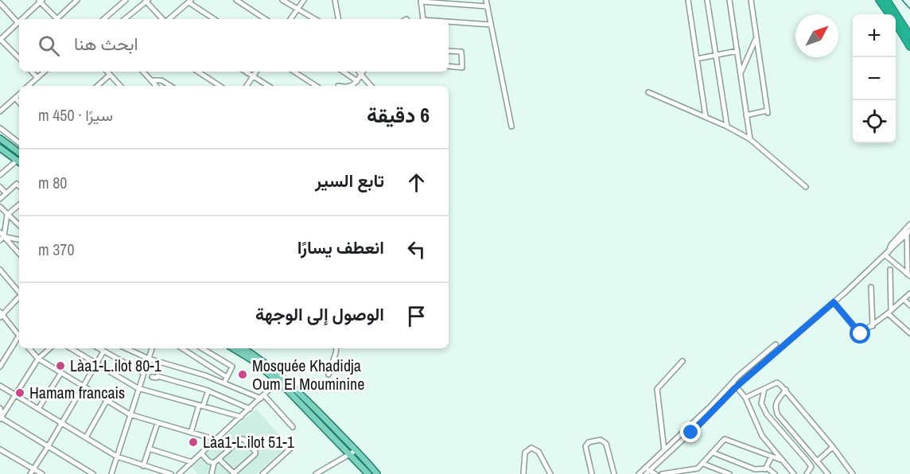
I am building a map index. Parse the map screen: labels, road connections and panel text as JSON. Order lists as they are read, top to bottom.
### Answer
{
  "places": [
    "Làa1-L.ilot 80-1",
    "Mosquée Khadidja Oum El Mouminine",
    "Hamam francais",
    "Làa1-L.ilot 51-1"
  ],
  "north": "top right",
  "page": {
    "map_buttons": ["+", "−"],
    "search": "ابحث هنا",
    "heading": ["6 دقيقة", "سيرًا · 450 m"],
    "list": [
      ["تابع السير", "80 m"],
      ["انعطف يسارًا", "370 m"],
      "الوصول إلى الوجهة"
    ]
  }
}
